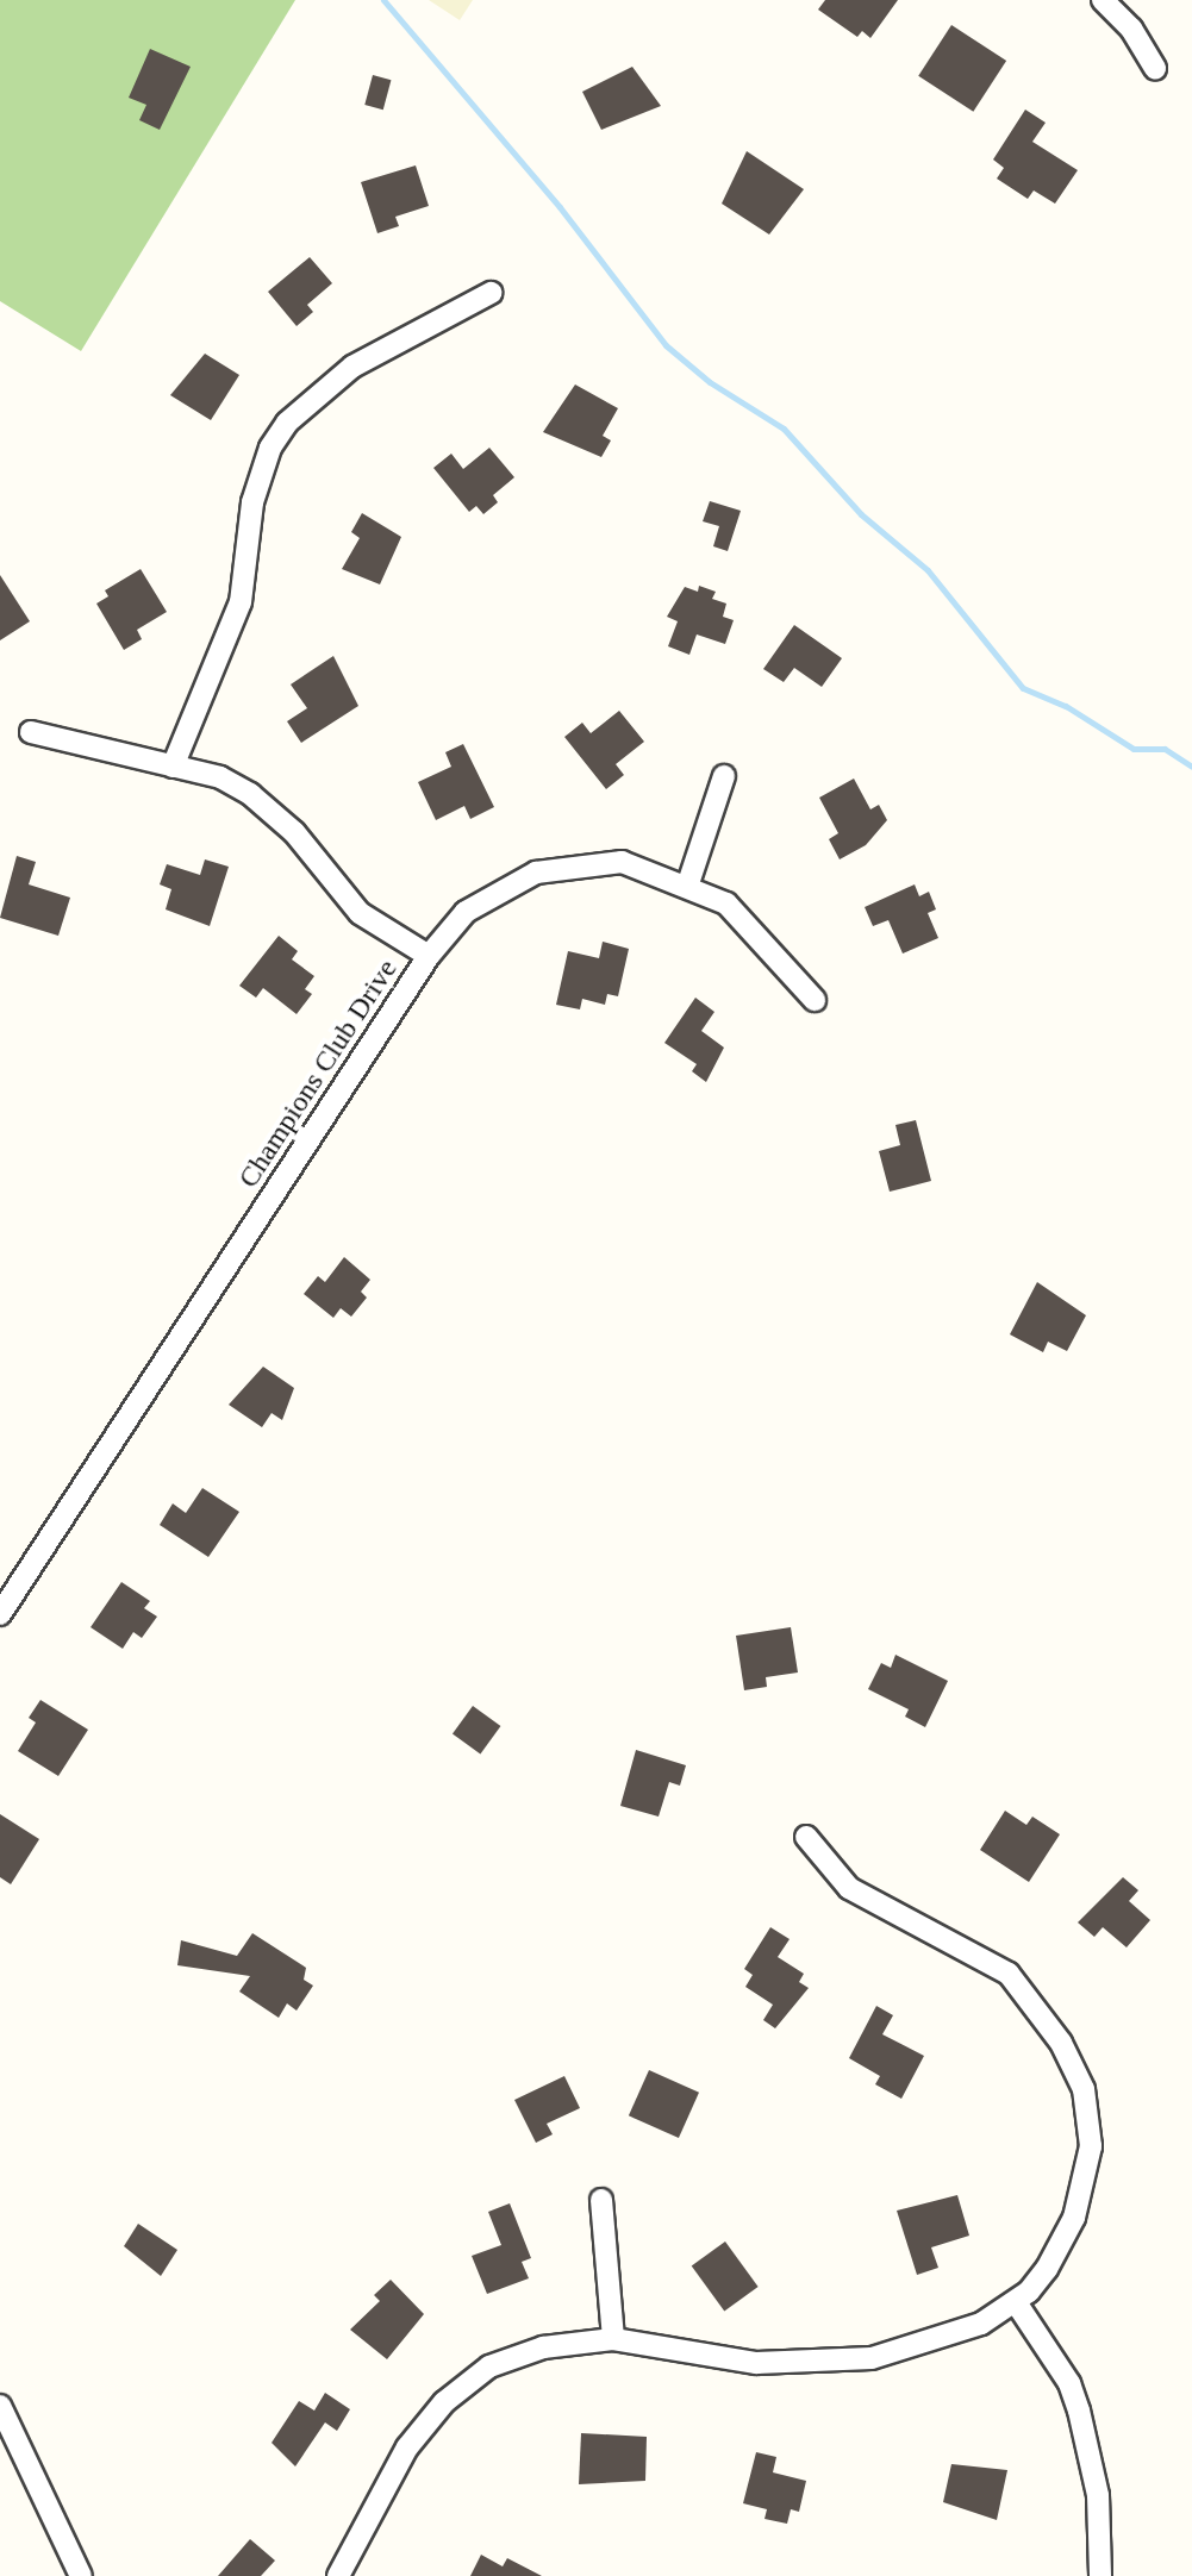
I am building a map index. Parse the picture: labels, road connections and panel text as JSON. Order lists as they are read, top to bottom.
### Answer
{
  "streets": {
    "street": ["Champions Club Drive"]
  }
}
